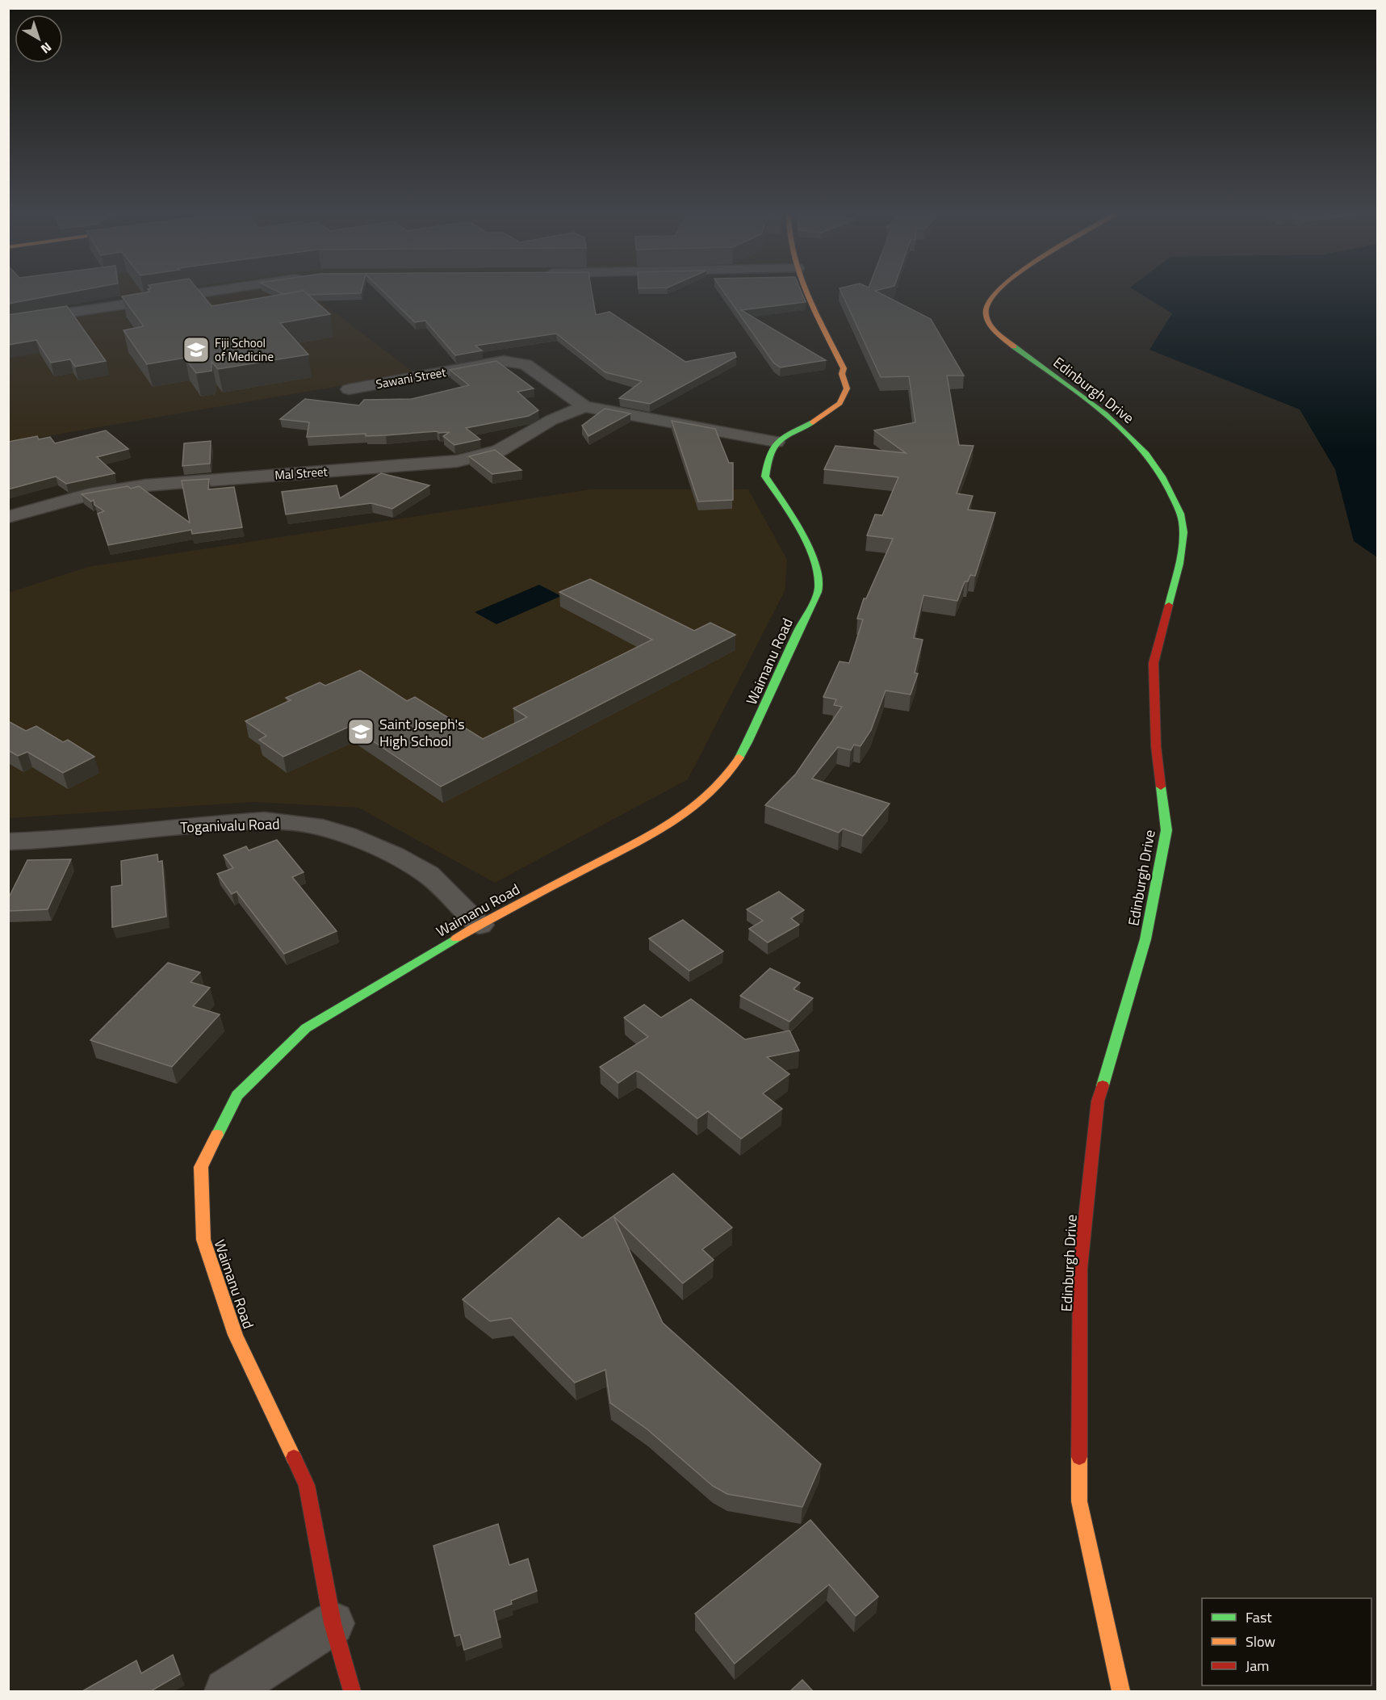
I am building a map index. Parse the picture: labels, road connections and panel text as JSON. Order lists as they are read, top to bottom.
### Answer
{
  "streets": {
    "main road": ["Edinburgh Drive", "Waimanu Road"],
    "street": ["Sawani Street", "Mal Street", "Toganivalu Road"]
  },
  "crossings": [
    ["Sawani Street", "Mal Street"],
    ["Sawani Street", "Waimanu Road"],
    ["Waimanu Road", "Toganivalu Road"]
  ],
  "places": {
    "school or university": ["Fiji School of Medicine", "Saint Joseph's High School"]
  },
  "legend": ["Fast", "Slow", "Jam"],
  "north": "bottom right"
}
